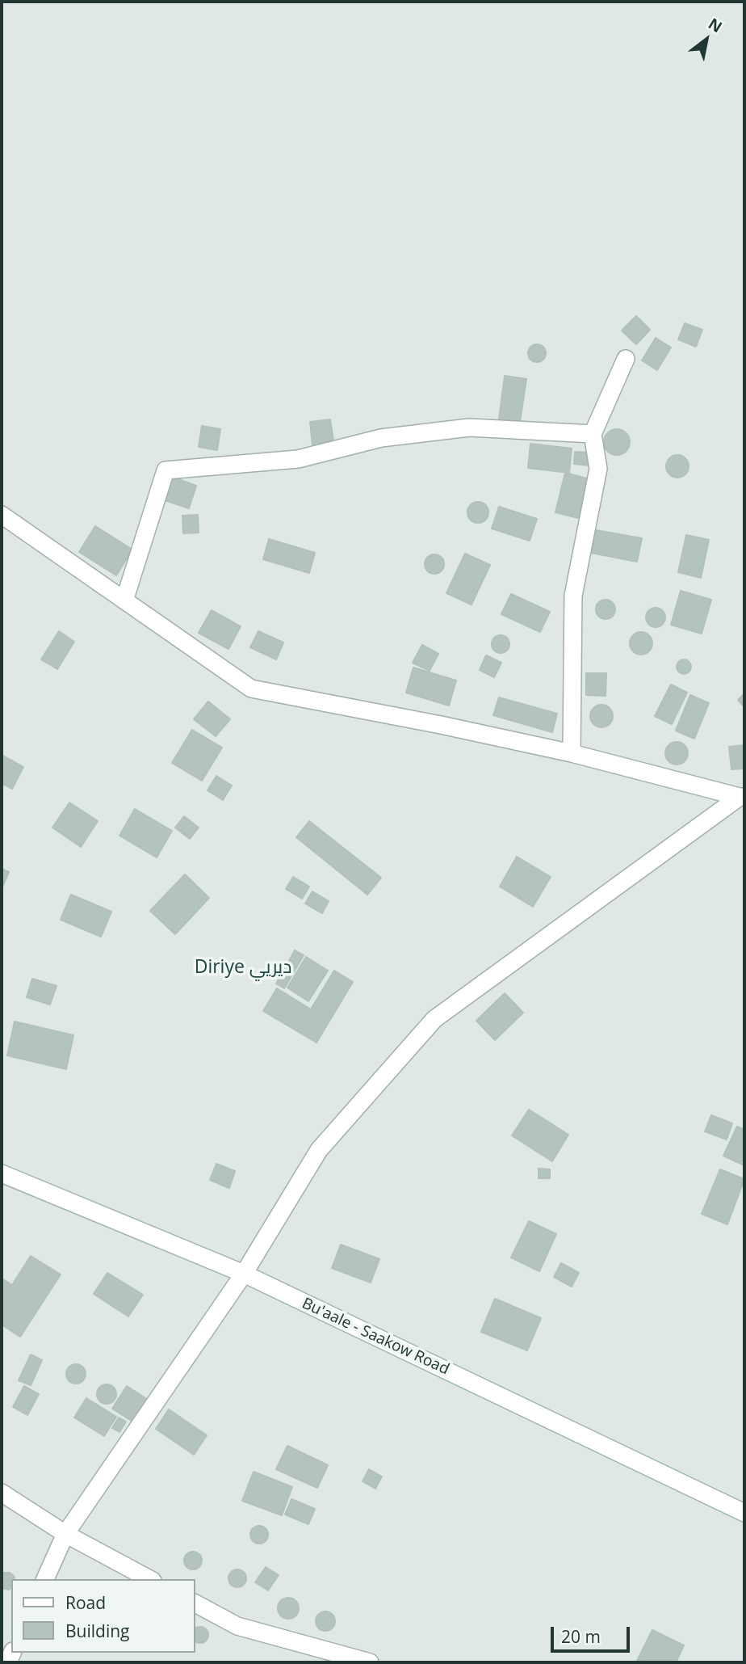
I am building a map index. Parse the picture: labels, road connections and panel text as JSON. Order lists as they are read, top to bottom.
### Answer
{
  "streets": {
    "street": ["Bu'aale - Saakow Road"]
  },
  "districts": ["Diriye ديريي"],
  "legend": ["Road", "Building"],
  "scale_bar": "20 m",
  "north": "top right"
}
